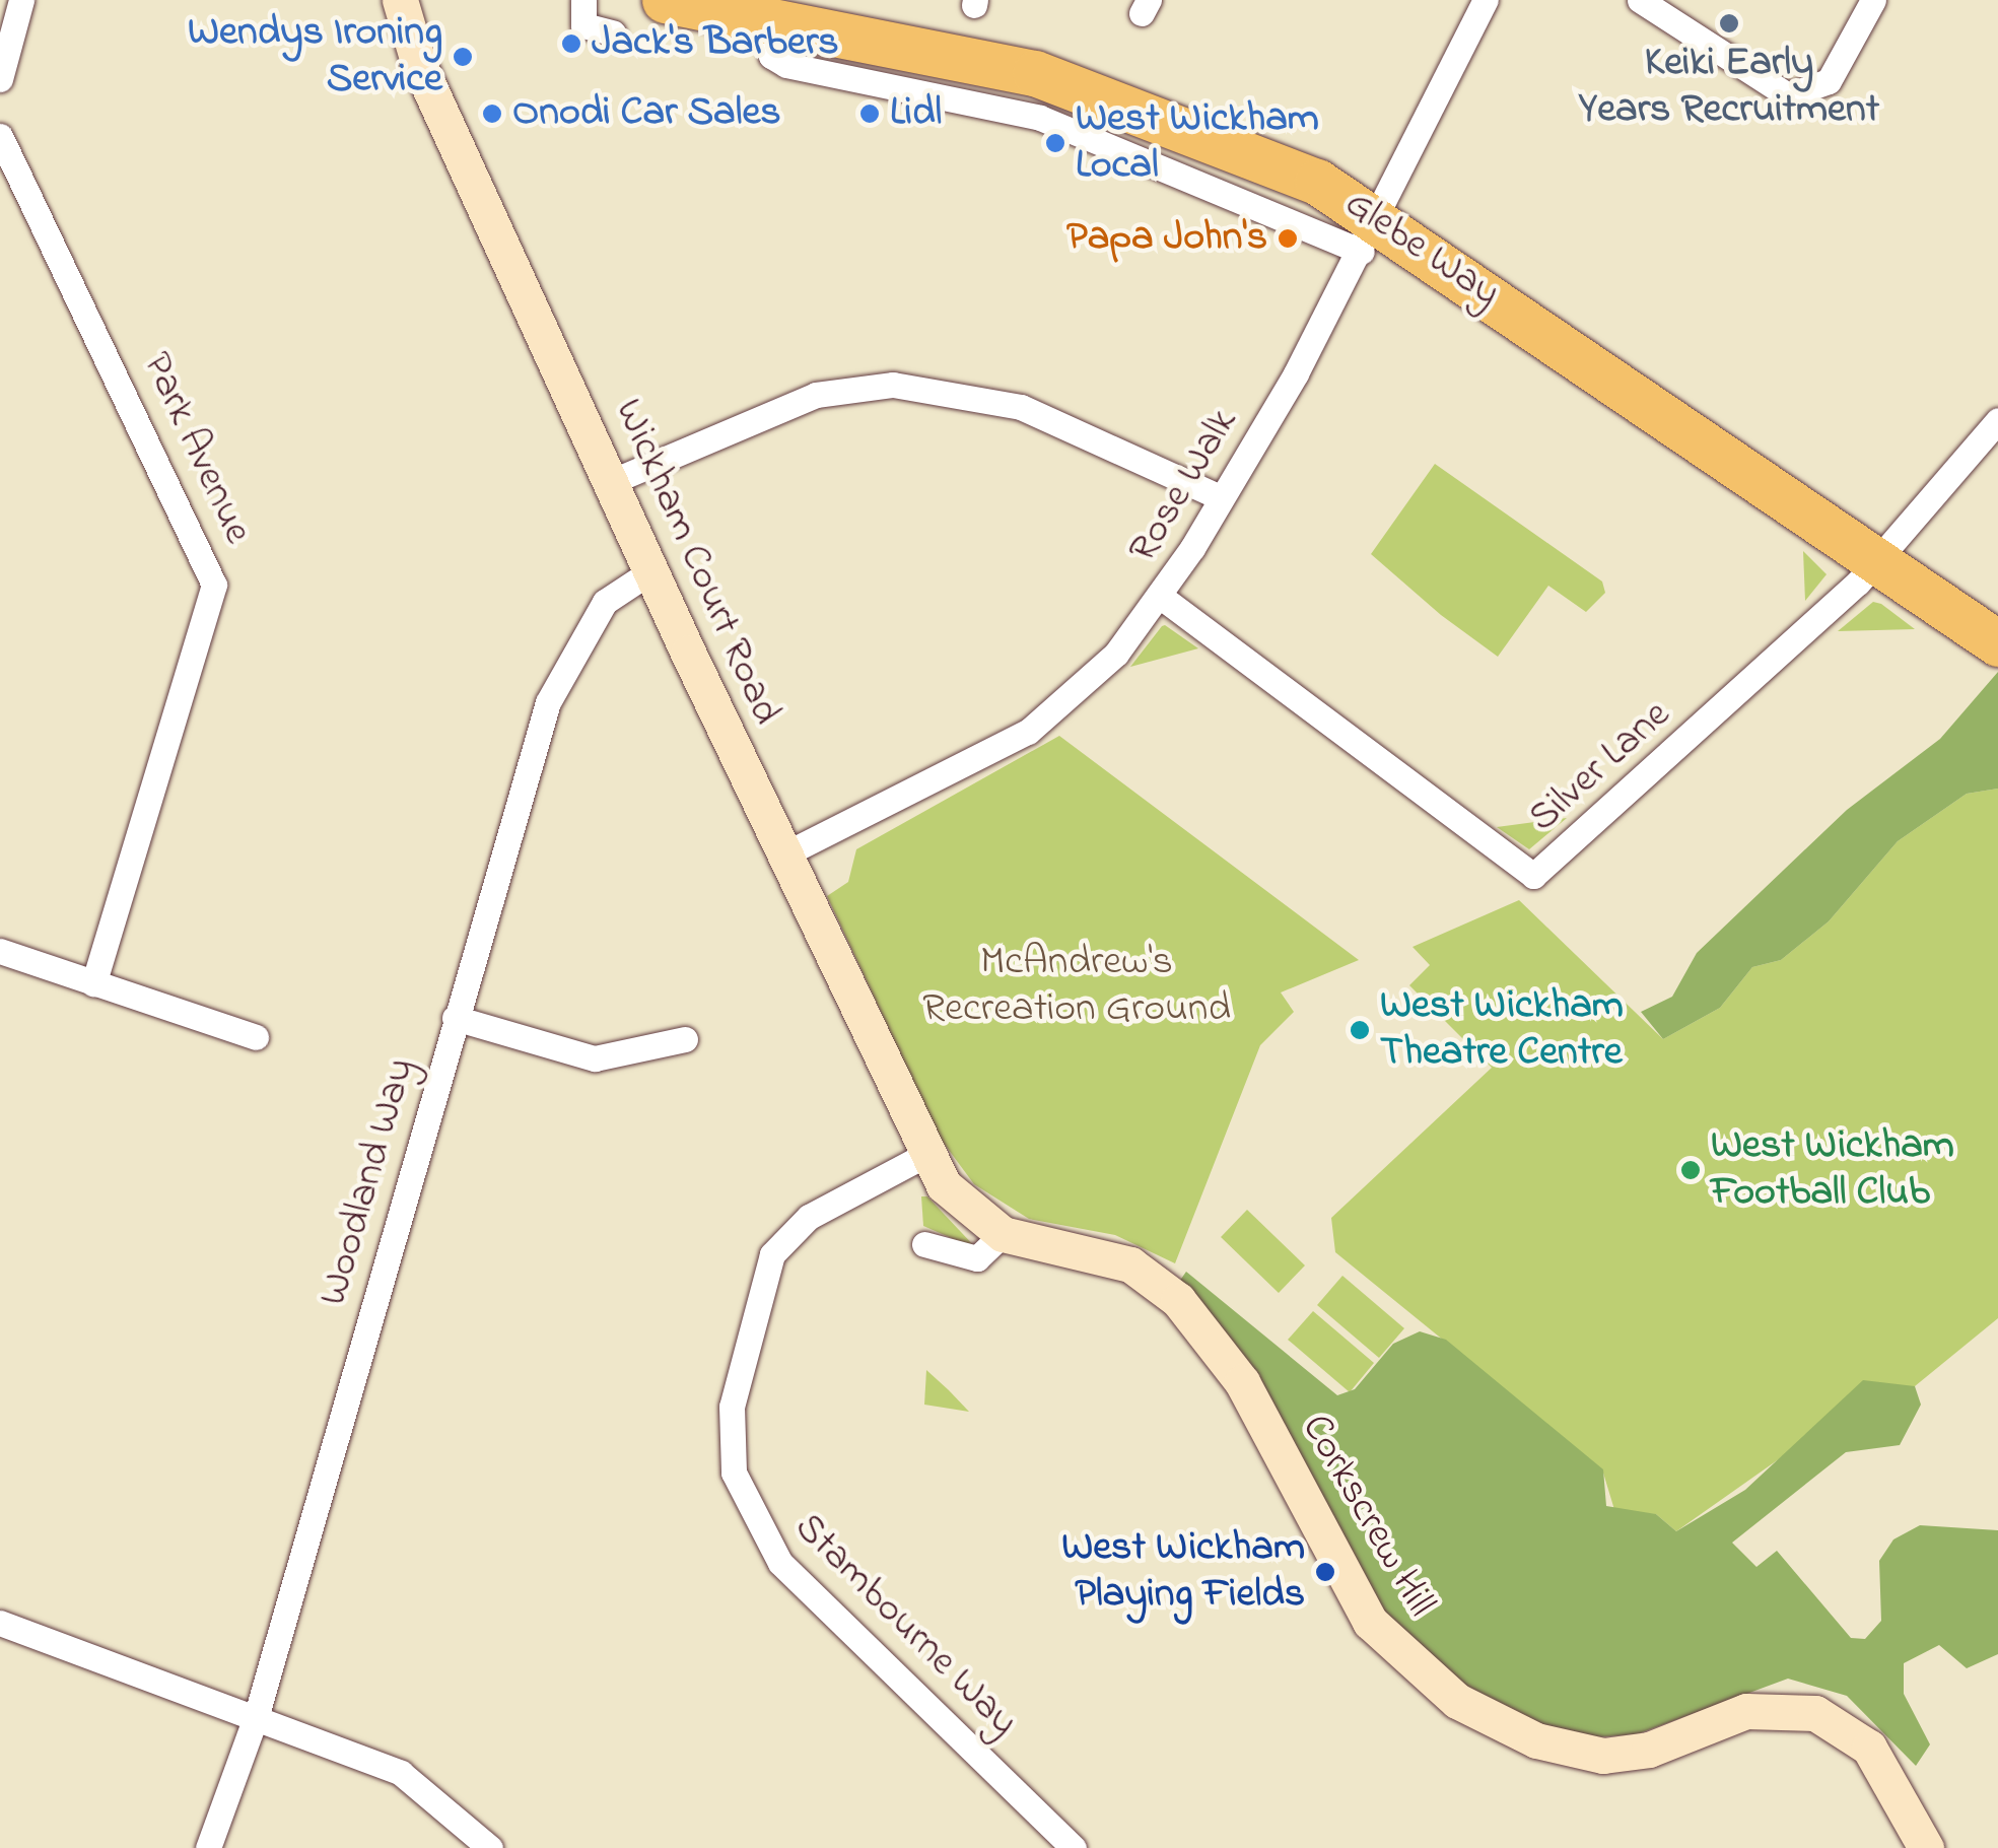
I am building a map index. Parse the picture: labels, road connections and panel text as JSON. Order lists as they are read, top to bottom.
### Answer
{
  "streets": {
    "highway": ["Glebe Way"],
    "street": [
      "Park Avenue",
      "Rose Walk",
      "Wickham Court Road",
      "Silver Lane",
      "Woodland Way",
      "Corkscrew Hill",
      "Stambourne Way"
    ]
  },
  "crossings": [
    ["Glebe Way", "Rose Walk"],
    ["Glebe Way", "Silver Lane"],
    ["Rose Walk", "Wickham Court Road"],
    ["Rose Walk", "Silver Lane"],
    ["Wickham Court Road", "Woodland Way"],
    ["Wickham Court Road", "Corkscrew Hill"],
    ["Wickham Court Road", "Stambourne Way"],
    ["Corkscrew Hill", "Stambourne Way"]
  ],
  "parks": ["McAndrew's Recreation Ground"],
  "places": [
    "Keiki Early Years Recruitment",
    "Jack's Barbers",
    "Wendys Ironing Service",
    "Onodi Car Sales",
    "Lidl",
    "West Wickham Local",
    "Papa John's",
    "West Wickham Theatre Centre",
    "West Wickham Football Club",
    "West Wickham Playing Fields"
  ]
}
